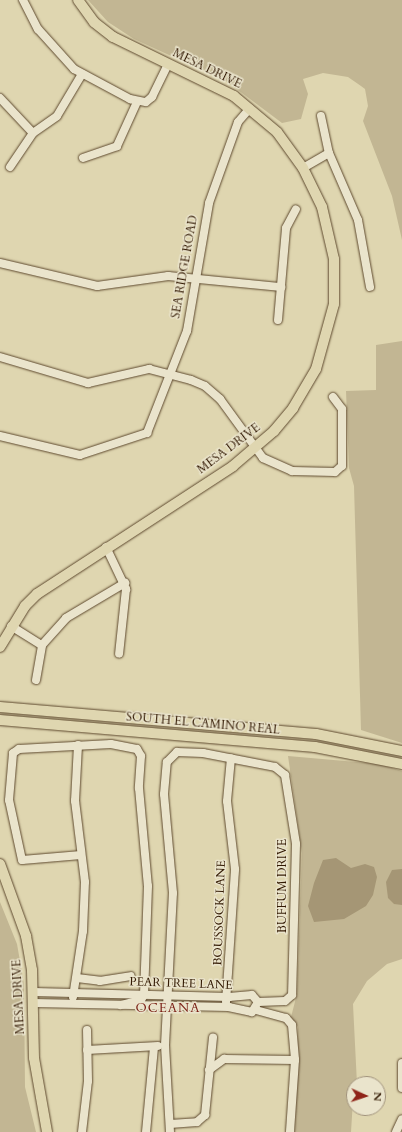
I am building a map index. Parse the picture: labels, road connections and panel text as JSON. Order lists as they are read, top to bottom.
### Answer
{
  "streets": {
    "main road": ["MESA DRIVE", "SOUTH EL CAMINO REAL"],
    "street": [
      "SEA RIDGE ROAD",
      "BUFFUM DRIVE",
      "BOUSSOCK LANE",
      "PEAR TREE LANE"
    ]
  },
  "crossings": [
    ["MESA DRIVE", "SEA RIDGE ROAD"],
    ["MESA DRIVE", "PEAR TREE LANE"],
    ["BUFFUM DRIVE", "BOUSSOCK LANE"],
    ["BUFFUM DRIVE", "PEAR TREE LANE"],
    ["BOUSSOCK LANE", "PEAR TREE LANE"]
  ],
  "districts": ["OCEANA"],
  "north": "right"
}
